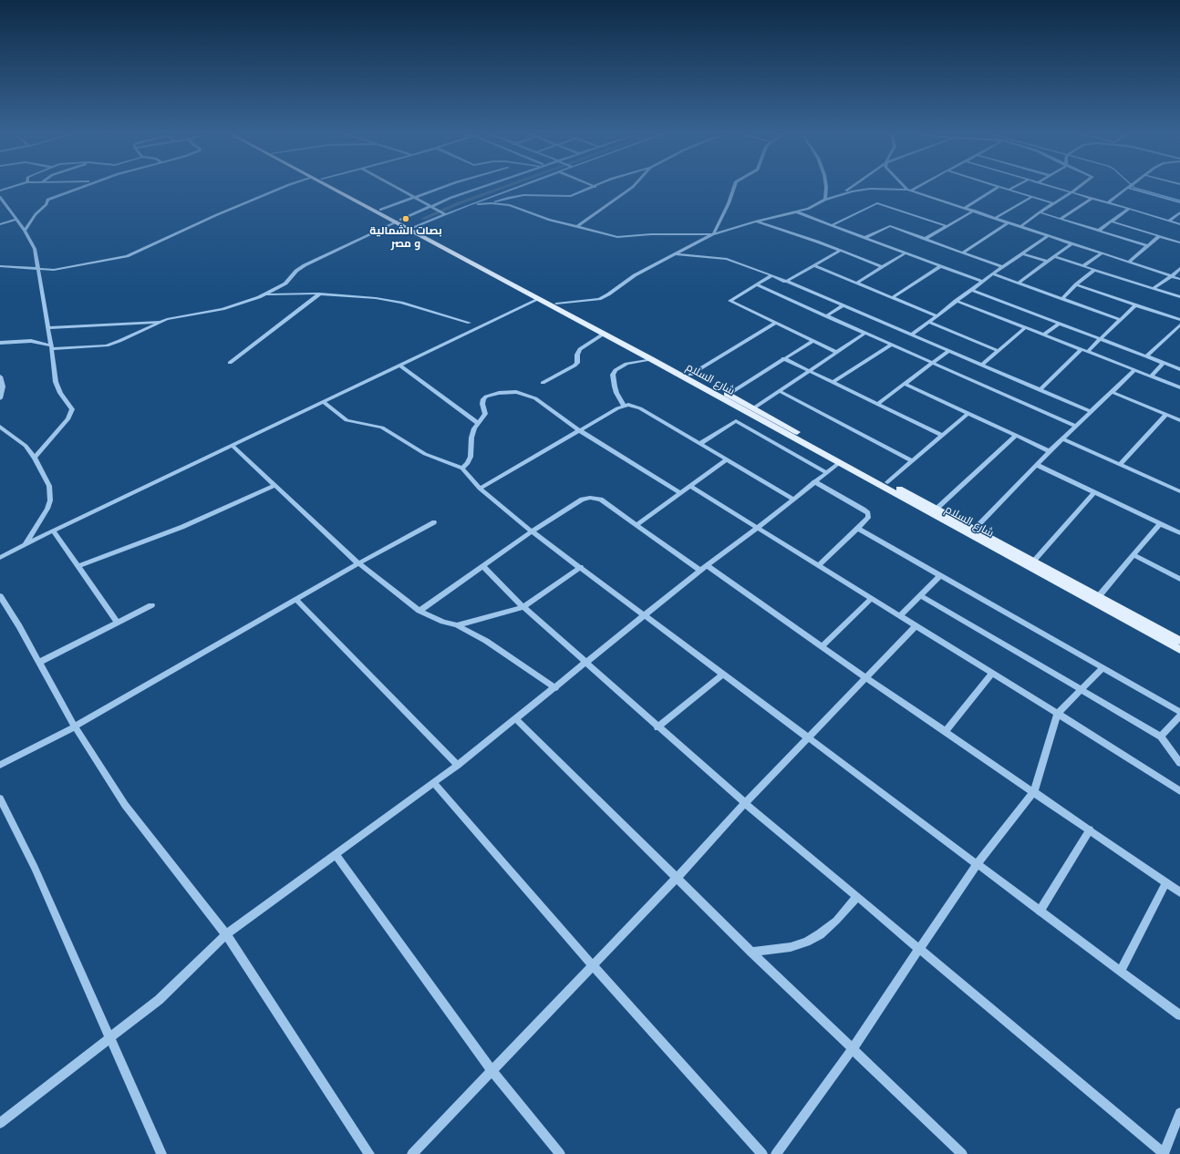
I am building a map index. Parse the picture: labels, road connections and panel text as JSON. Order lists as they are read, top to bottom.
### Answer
{
  "streets": {
    "main road": ["شارع السلام"]
  },
  "places": ["بصات الشمالية و مصر"]
}
